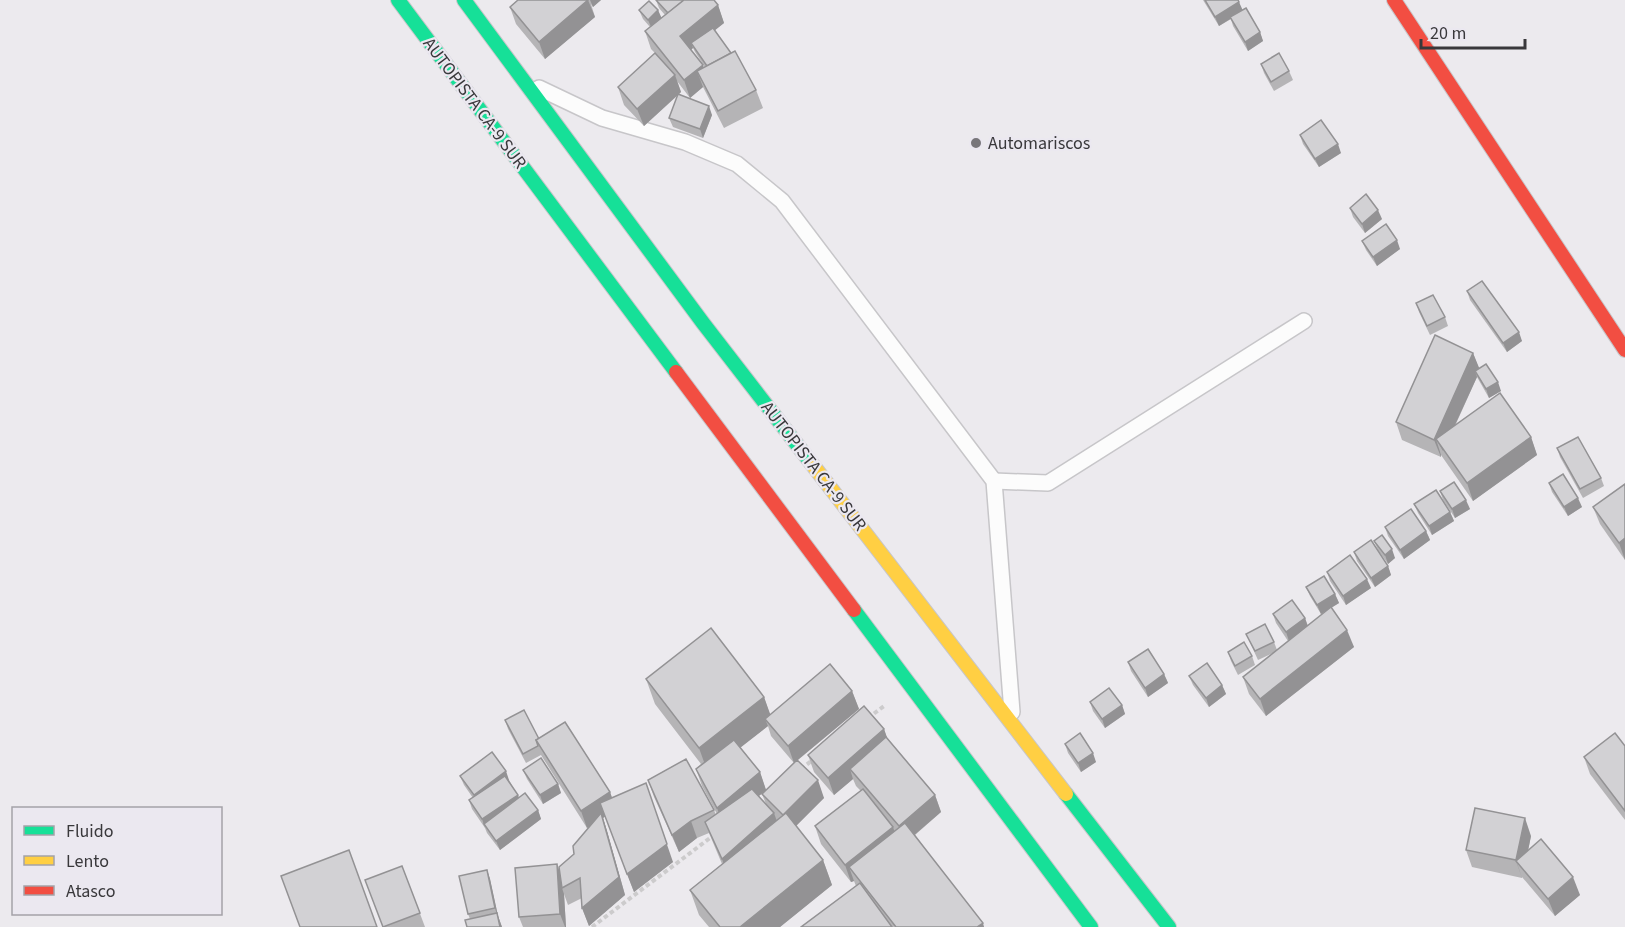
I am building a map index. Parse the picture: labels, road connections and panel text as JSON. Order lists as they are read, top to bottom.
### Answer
{
  "streets": {
    "main road": ["AUTOPISTA CA-9 SUR"]
  },
  "places": ["Automariscos"],
  "legend": ["Fluido", "Lento", "Atasco"],
  "scale_bar": "20 m"
}
